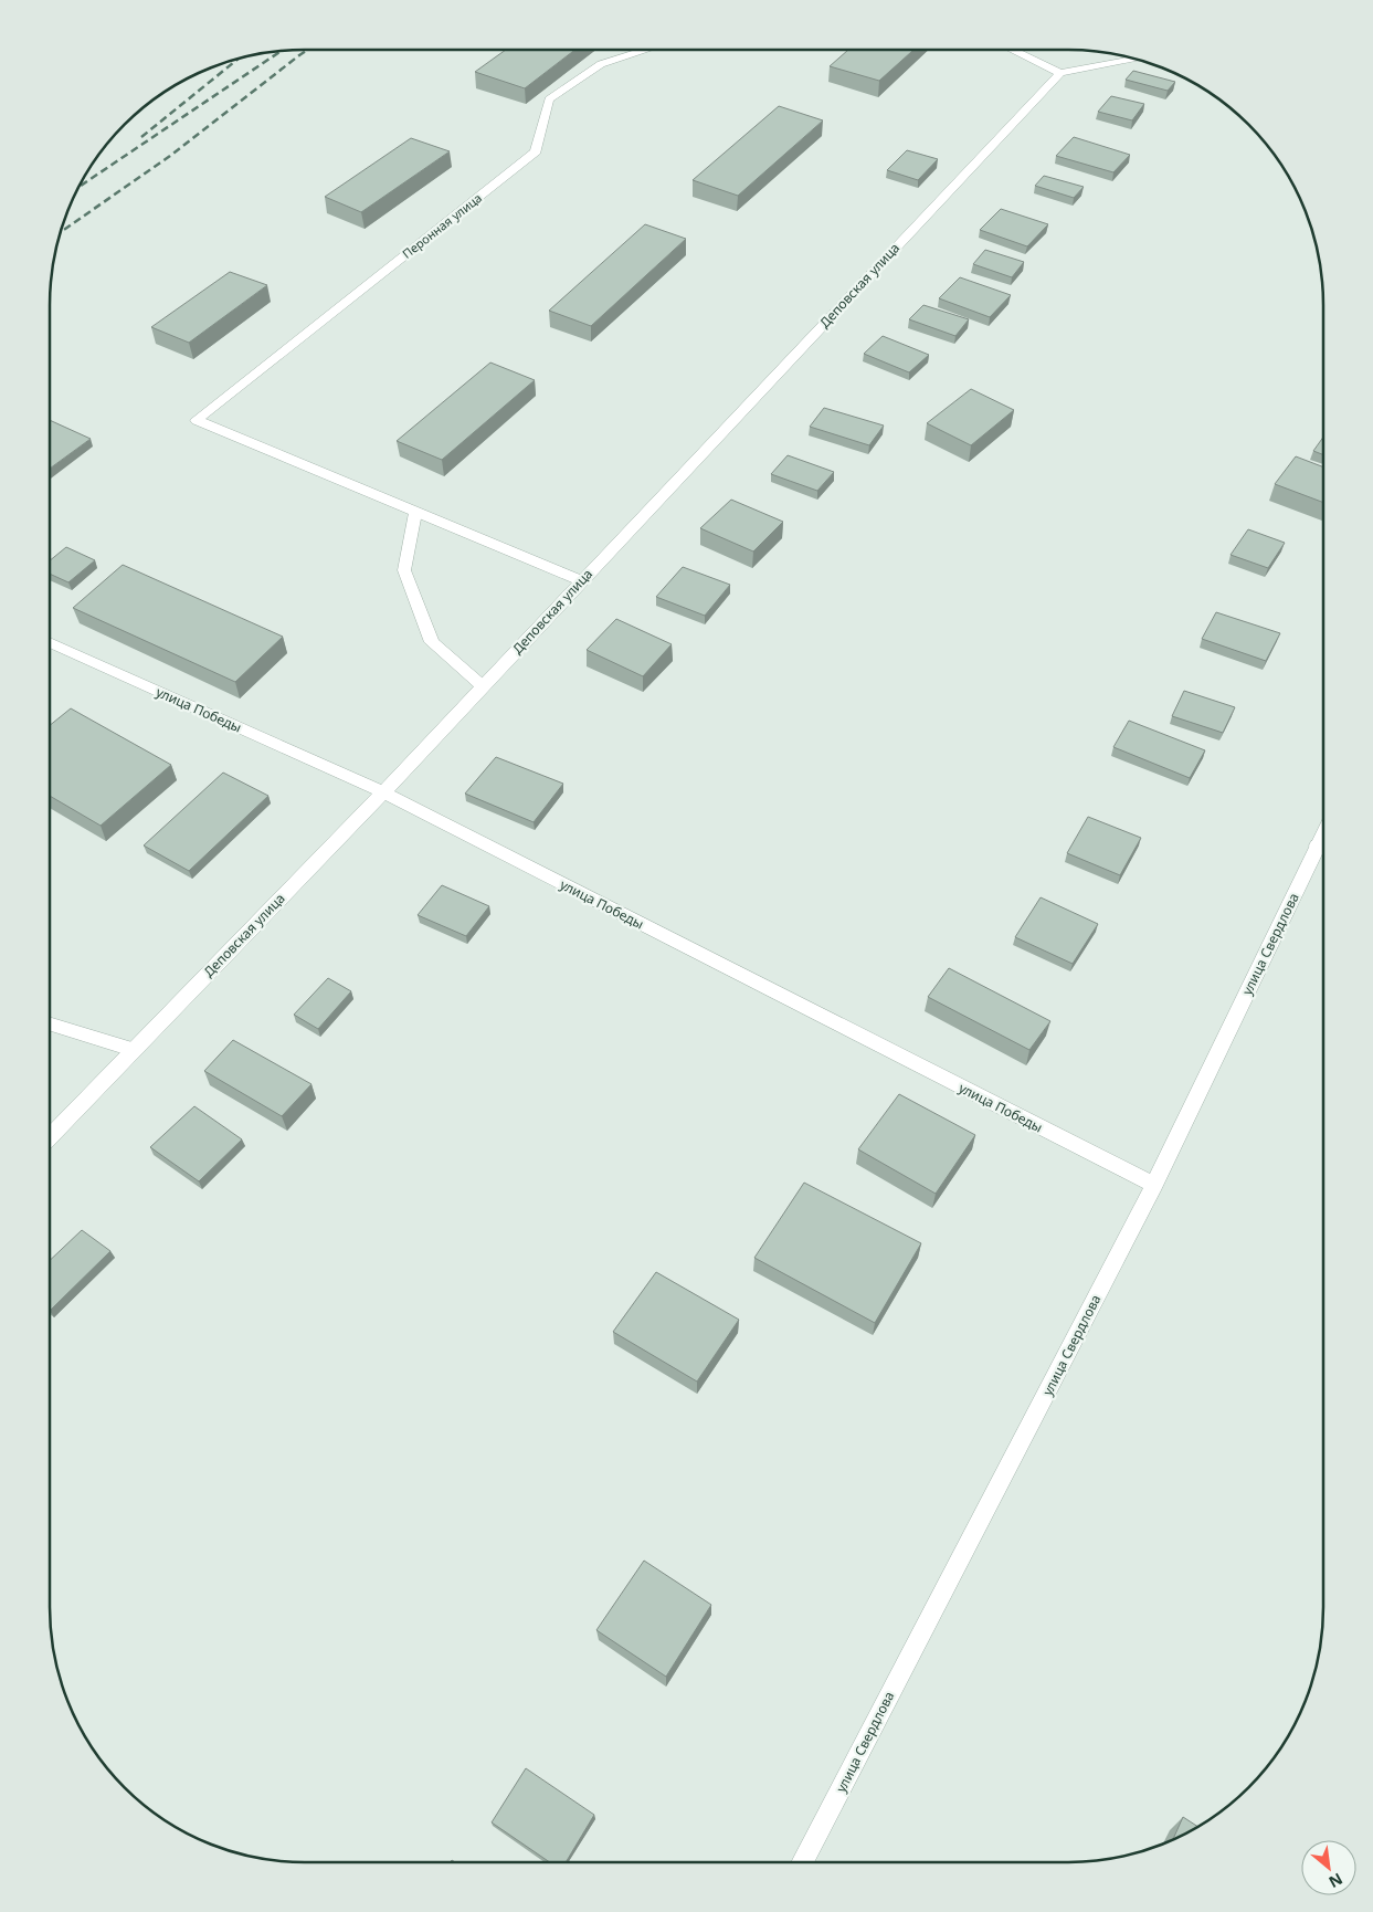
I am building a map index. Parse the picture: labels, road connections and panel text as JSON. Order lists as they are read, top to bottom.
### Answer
{
  "streets": {
    "street": [
      "Перонная улица",
      "Деповская улица",
      "улица Победы",
      "улица Свердлова"
    ]
  },
  "crossings": [
    ["Деповская улица", "улица Победы"],
    ["улица Победы", "улица Свердлова"]
  ],
  "north": "bottom right"
}
